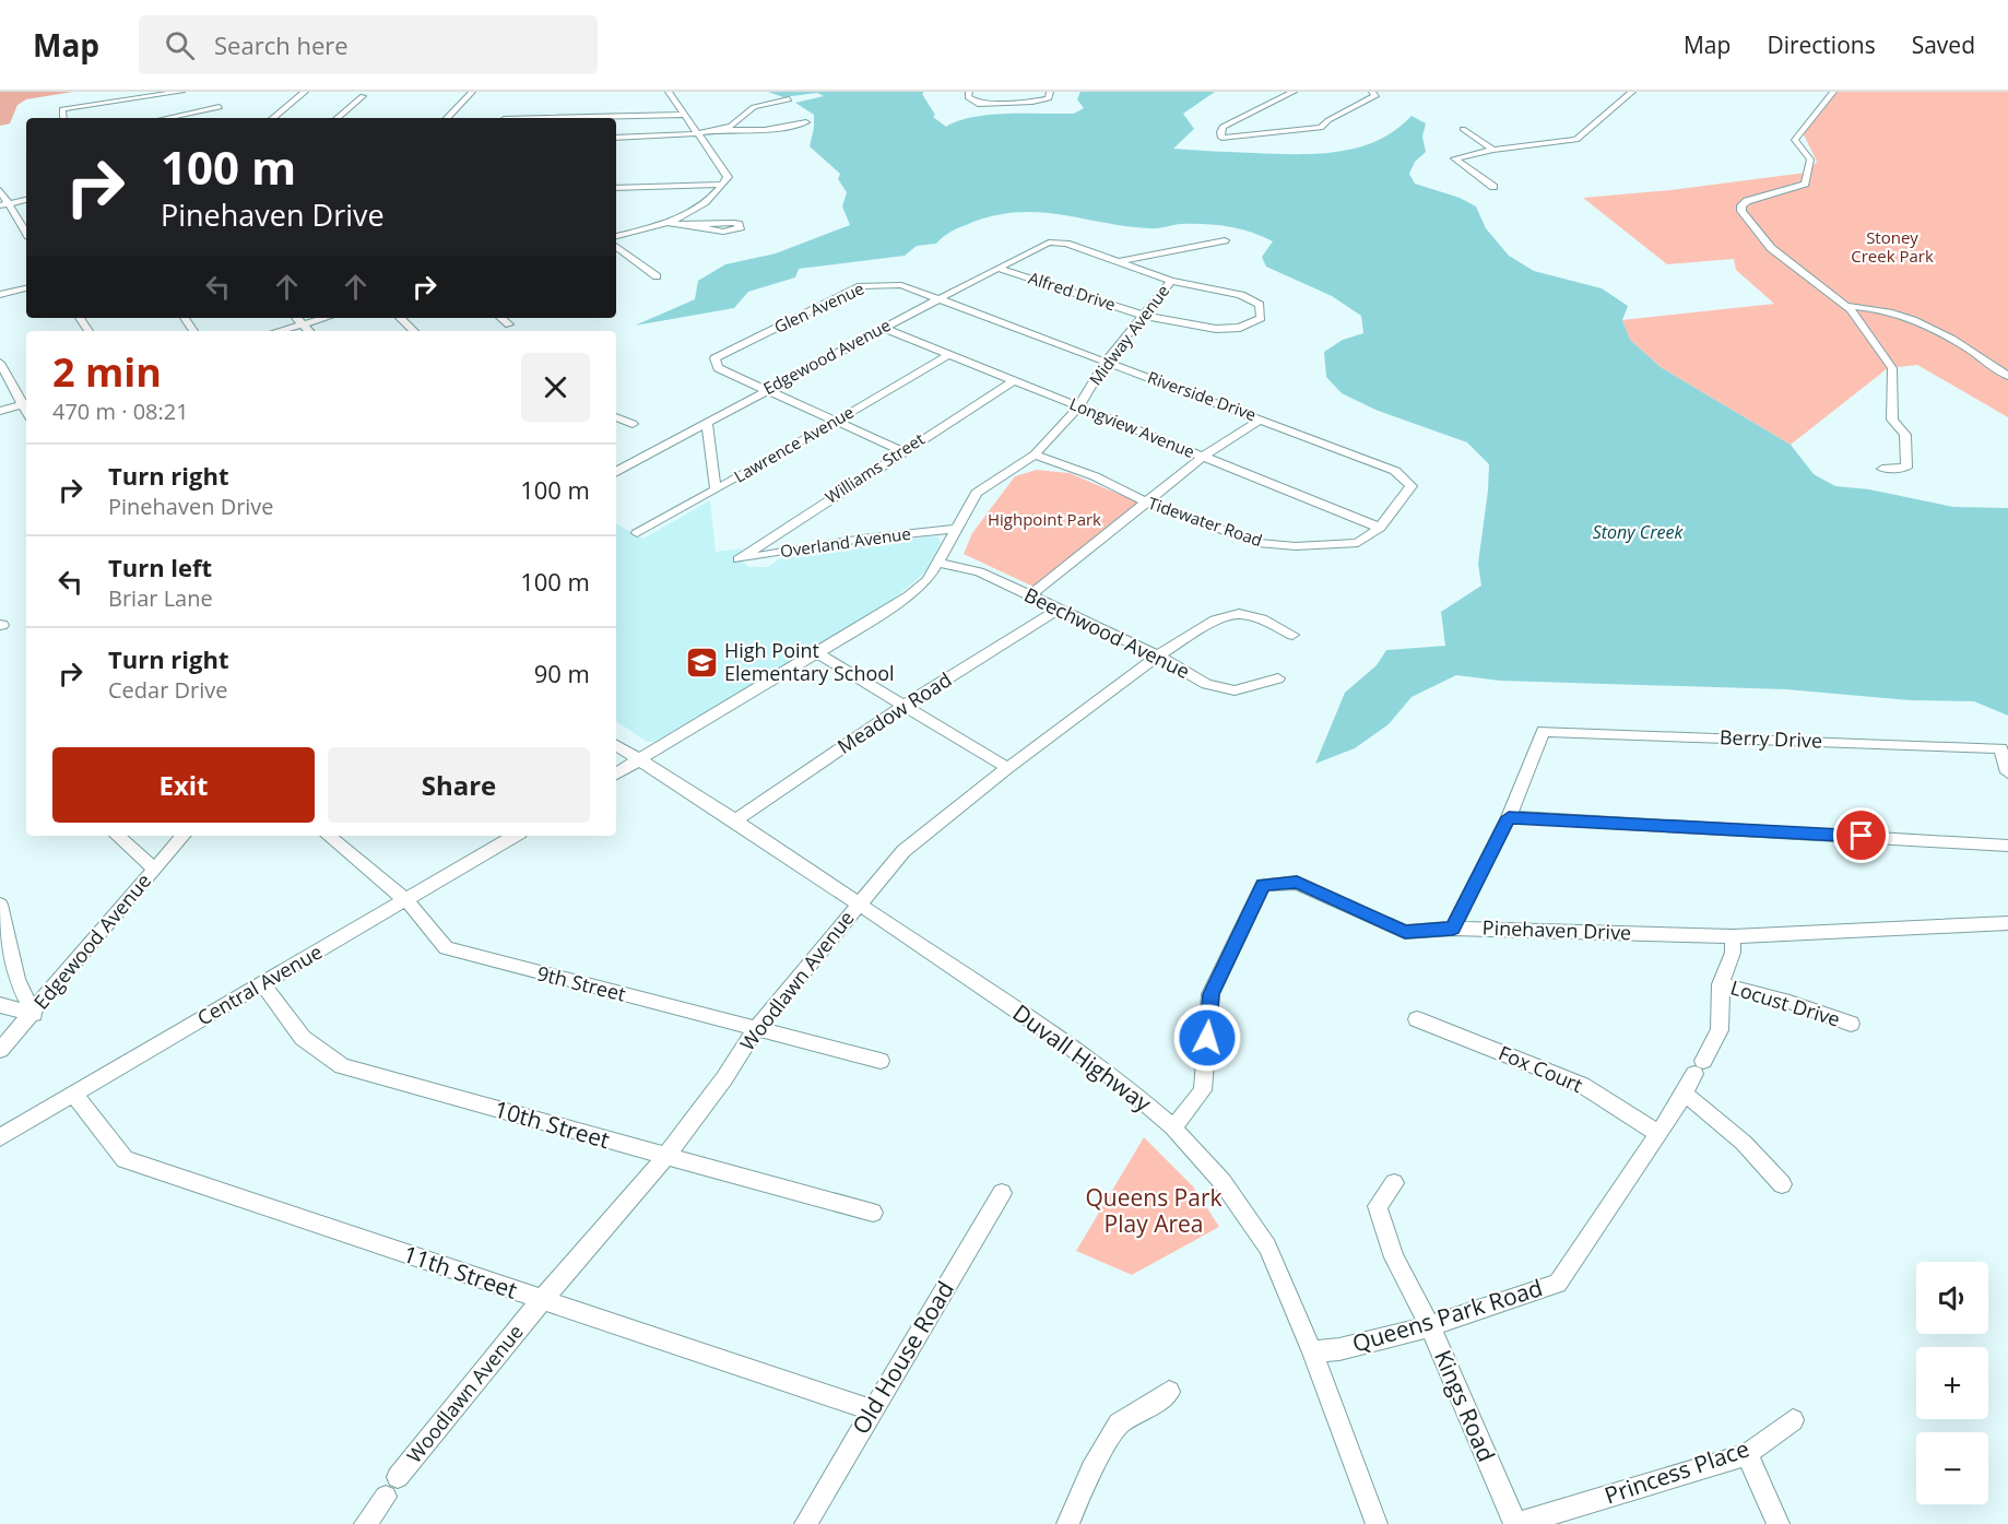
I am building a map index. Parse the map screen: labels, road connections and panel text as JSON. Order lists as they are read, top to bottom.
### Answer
{
  "streets": {
    "street": [
      "Alfred Drive",
      "Glen Avenue",
      "Midway Avenue",
      "Edgewood Avenue",
      "Riverside Drive",
      "Longview Avenue",
      "Lawrence Avenue",
      "Williams Street",
      "Tidewater Road",
      "Overland Avenue",
      "Beechwood Avenue",
      "Meadow Road",
      "Berry Drive",
      "Pinehaven Drive",
      "Woodlawn Avenue",
      "9th Street",
      "Central Avenue",
      "Locust Drive",
      "Duvall Highway",
      "Fox Court",
      "10th Street",
      "11th Street",
      "Queens Park Road",
      "Old House Road",
      "Kings Road",
      "Princess Place"
    ]
  },
  "crossings": [
    ["Alfred Drive", "Midway Avenue"],
    ["Alfred Drive", "Edgewood Avenue"],
    ["Glen Avenue", "Edgewood Avenue"],
    ["Glen Avenue", "Riverside Drive"],
    ["Midway Avenue", "Riverside Drive"],
    ["Midway Avenue", "Longview Avenue"],
    ["Midway Avenue", "Tidewater Road"],
    ["Midway Avenue", "Overland Avenue"],
    ["Midway Avenue", "Beechwood Avenue"],
    ["Edgewood Avenue", "Riverside Drive"],
    ["Edgewood Avenue", "Longview Avenue"],
    ["Riverside Drive", "Longview Avenue"],
    ["Riverside Drive", "Tidewater Road"],
    ["Longview Avenue", "Lawrence Avenue"],
    ["Longview Avenue", "Williams Street"],
    ["Longview Avenue", "Tidewater Road"],
    ["Williams Street", "Overland Avenue"],
    ["Beechwood Avenue", "Meadow Road"],
    ["Beechwood Avenue", "Woodlawn Avenue"],
    ["Meadow Road", "Duvall Highway"],
    ["Pinehaven Drive", "Duvall Highway"],
    ["Pinehaven Drive", "Queens Park Road"],
    ["Woodlawn Avenue", "9th Street"],
    ["Woodlawn Avenue", "Duvall Highway"],
    ["Woodlawn Avenue", "10th Street"],
    ["Woodlawn Avenue", "11th Street"],
    ["9th Street", "Central Avenue"],
    ["Central Avenue", "10th Street"],
    ["Central Avenue", "11th Street"],
    ["Locust Drive", "Queens Park Road"],
    ["Duvall Highway", "Queens Park Road"],
    ["Fox Court", "Queens Park Road"],
    ["11th Street", "Old House Road"],
    ["Queens Park Road", "Kings Road"],
    ["Kings Road", "Princess Place"]
  ],
  "water": ["Stony Creek"],
  "parks": ["Stoney Creek Park", "Highpoint Park", "Queens Park Play Area"],
  "places": {
    "school or university": ["High Point Elementary School"]
  },
  "page": {
    "header": "Map",
    "search": "Search here",
    "nav": ["Map", "Directions", "Saved"],
    "turn": ["100 m", "Pinehaven Drive"],
    "heading": ["2 min", "470 m · 08:21"],
    "list": [
      {
        "name": "Turn right",
        "note": "Pinehaven Drive",
        "value": "100 m"
      },
      {
        "name": "Turn left",
        "note": "Briar Lane",
        "value": "100 m"
      },
      {
        "name": "Turn right",
        "note": "Cedar Drive",
        "value": "90 m"
      }
    ],
    "buttons": ["Exit", "Share"],
    "map_buttons": ["+", "−"]
  }
}
